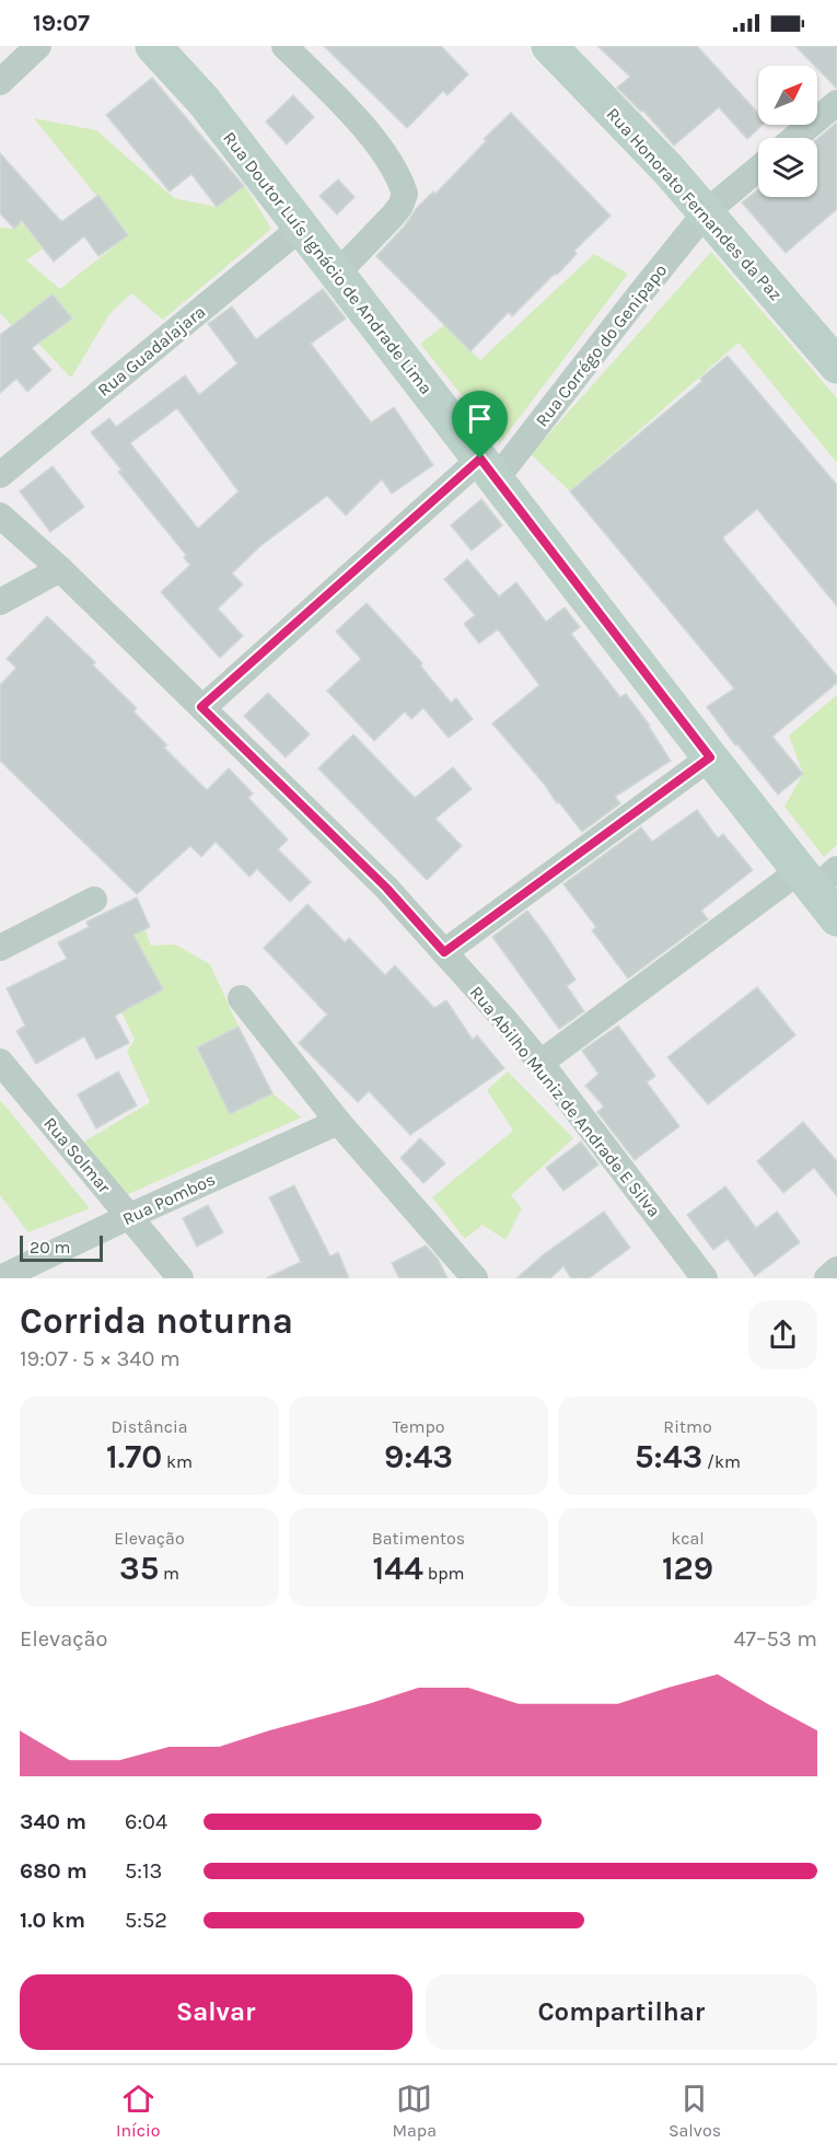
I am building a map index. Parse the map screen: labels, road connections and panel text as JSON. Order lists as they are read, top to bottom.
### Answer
{
  "streets": {
    "main road": ["Rua Honorato Fernandes da Paz", "Rua Doutor Luís Ignácio de Andrade Lima"],
    "street": [
      "Rua Corrégo do Genipapo",
      "Rua Guadalajara",
      "Rua Abilho Muniz de Andrade E Silva",
      "Rua Solmar",
      "Rua Pombos"
    ]
  },
  "crossings": [
    ["Rua Honorato Fernandes da Paz", "Rua Corrégo do Genipapo"],
    ["Rua Doutor Luís Ignácio de Andrade Lima", "Rua Corrégo do Genipapo"],
    ["Rua Doutor Luís Ignácio de Andrade Lima", "Rua Guadalajara"],
    ["Rua Corrégo do Genipapo", "Rua Abilho Muniz de Andrade E Silva"],
    ["Rua Solmar", "Rua Pombos"]
  ],
  "scale_bar": "20 m",
  "north": "top right",
  "page": {
    "status": "19:07",
    "scale": "20 m",
    "heading": ["Corrida noturna", "19:07 · 5 × 340 m"],
    "stats": [
      ["Distância", "1.70 km"],
      ["Tempo", "9:43"],
      ["Ritmo", "5:43 /km"],
      ["Elevação", "35 m"],
      ["Batimentos", "144 bpm"],
      ["kcal", "129"]
    ],
    "chart": ["Elevação", "47–53 m"],
    "list": [
      {
        "name": "340 m",
        "note": "6:04"
      },
      {
        "name": "680 m",
        "note": "5:13"
      },
      {
        "name": "1.0 km",
        "note": "5:52"
      }
    ],
    "buttons": ["Salvar", "Compartilhar"],
    "tabs": ["Início", "Mapa", "Salvos"]
  }
}
